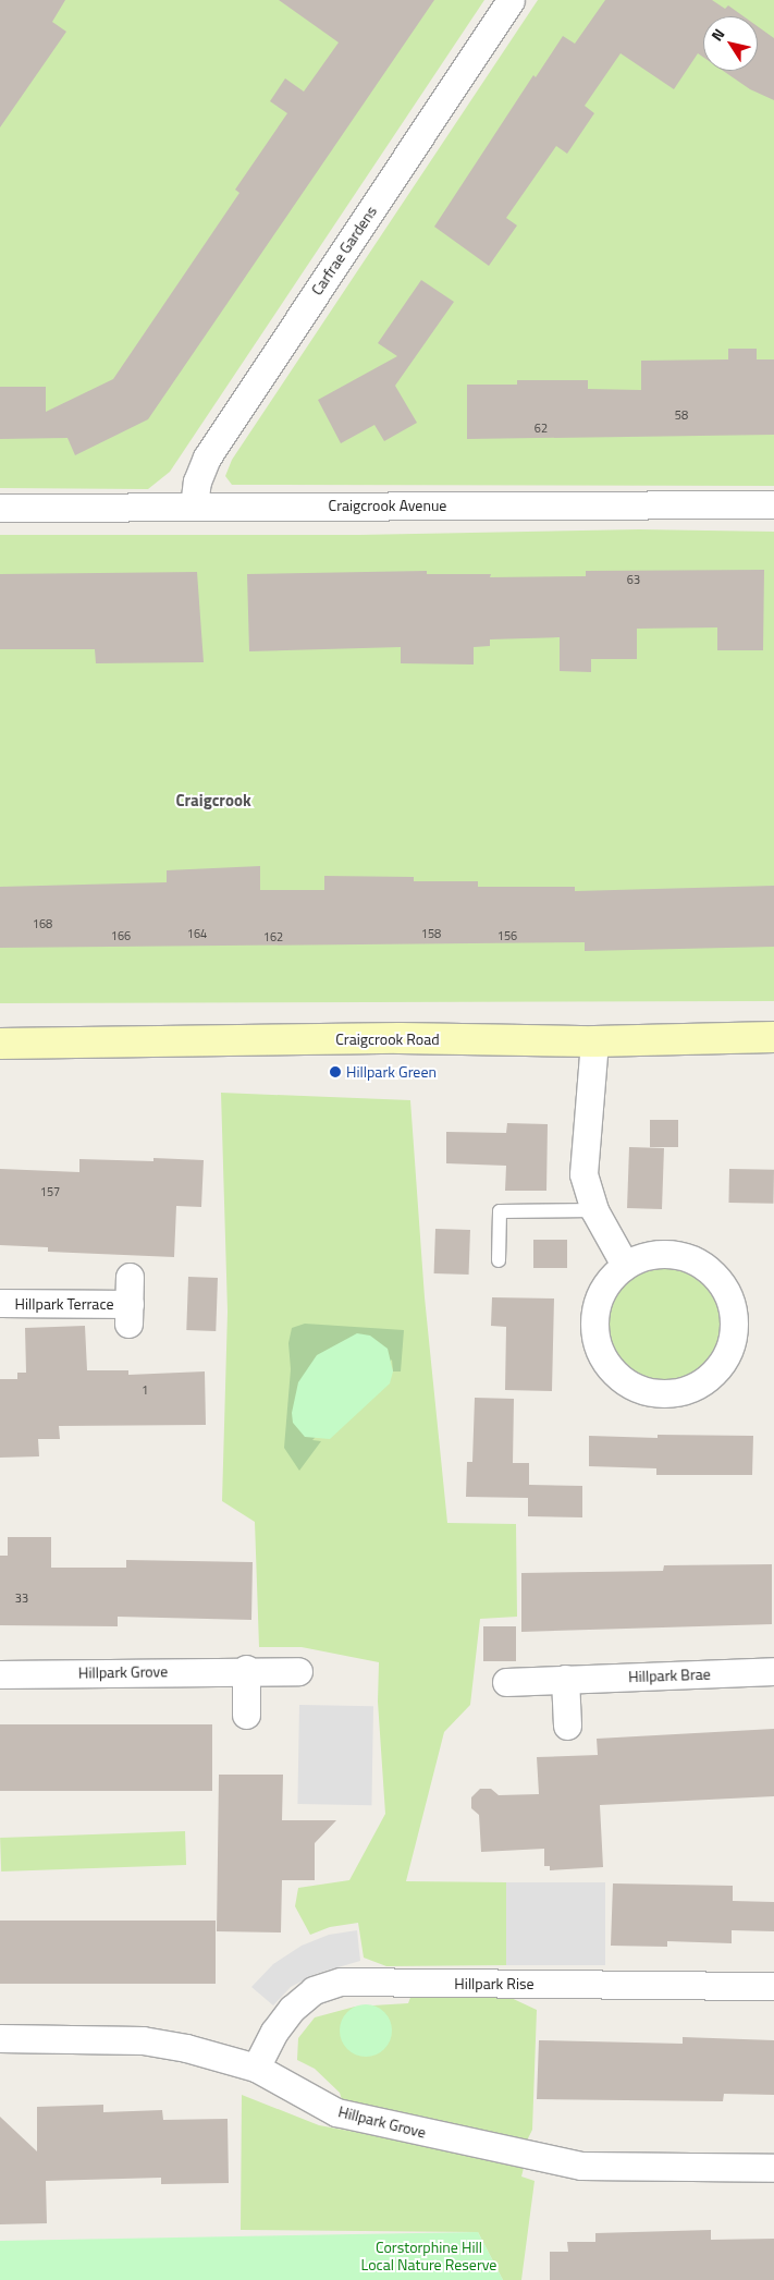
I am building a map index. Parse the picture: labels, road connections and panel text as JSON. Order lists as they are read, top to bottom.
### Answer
{
  "streets": {
    "street": [
      "Carfrae Gardens",
      "Craigcrook Avenue",
      "Craigcrook Road",
      "Hillpark Terrace",
      "Hillpark Grove",
      "Hillpark Brae",
      "Hillpark Rise"
    ]
  },
  "crossings": [
    ["Carfrae Gardens", "Craigcrook Avenue"],
    ["Hillpark Grove", "Hillpark Rise"]
  ],
  "districts": ["Craigcrook"],
  "parks": ["Corstorphine Hill Local Nature Reserve"],
  "places": ["Hillpark Green"],
  "house_numbers": [
    "58",
    "62",
    "63",
    "168",
    "164",
    "158",
    "166",
    "156",
    "162",
    "157",
    "1",
    "33"
  ],
  "north": "top left"
}
